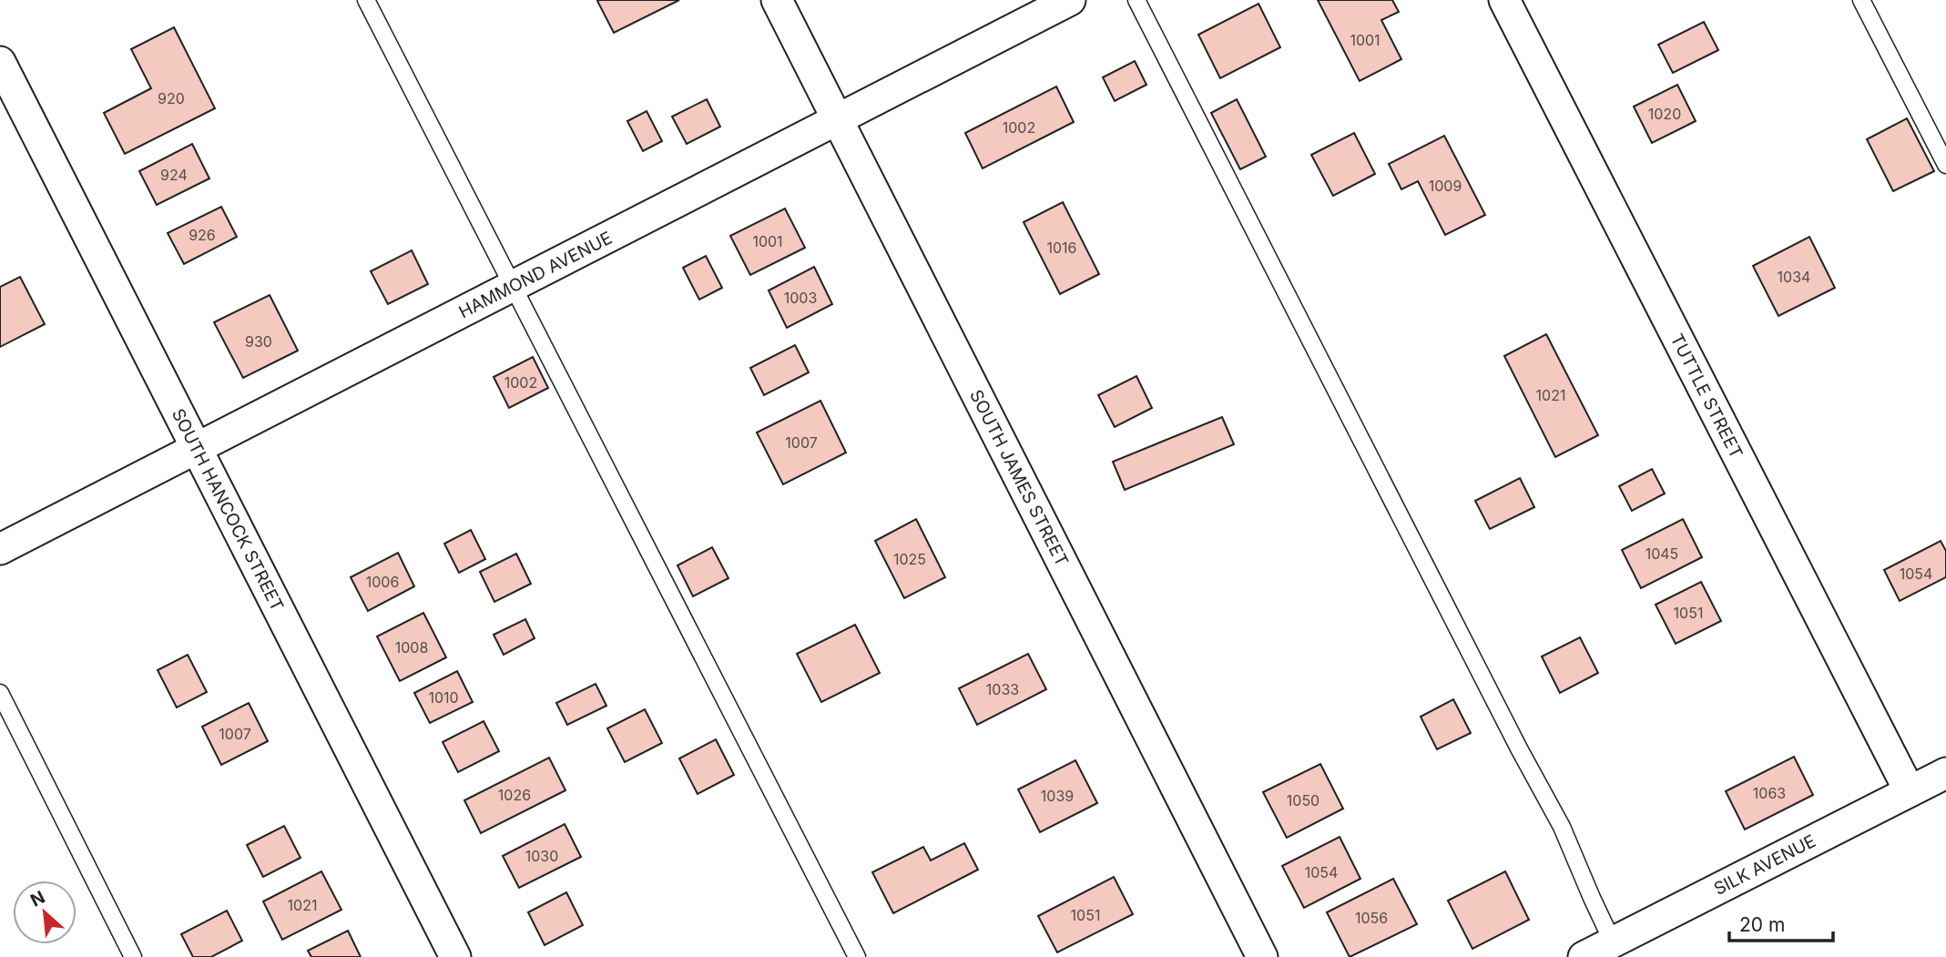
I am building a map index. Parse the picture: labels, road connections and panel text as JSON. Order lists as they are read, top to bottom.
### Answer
{
  "streets": {
    "street": [
      "HAMMOND AVENUE",
      "TUTTLE STREET",
      "SOUTH JAMES STREET",
      "SOUTH HANCOCK STREET",
      "SILK AVENUE"
    ]
  },
  "crossings": [
    ["HAMMOND AVENUE", "SOUTH JAMES STREET"],
    ["HAMMOND AVENUE", "SOUTH HANCOCK STREET"],
    ["TUTTLE STREET", "SILK AVENUE"]
  ],
  "house_numbers": [
    "1001",
    "920",
    "1020",
    "1002",
    "924",
    "1009",
    "926",
    "1001",
    "1016",
    "1034",
    "1003",
    "930",
    "1002",
    "1021",
    "1007",
    "1045",
    "1025",
    "1054",
    "1006",
    "1051",
    "1008",
    "1033",
    "1010",
    "1007",
    "1063",
    "1026",
    "1039",
    "1050",
    "1030",
    "1054",
    "1021",
    "1051",
    "1056"
  ],
  "scale_bar": "20 m",
  "north": "top left"
}
